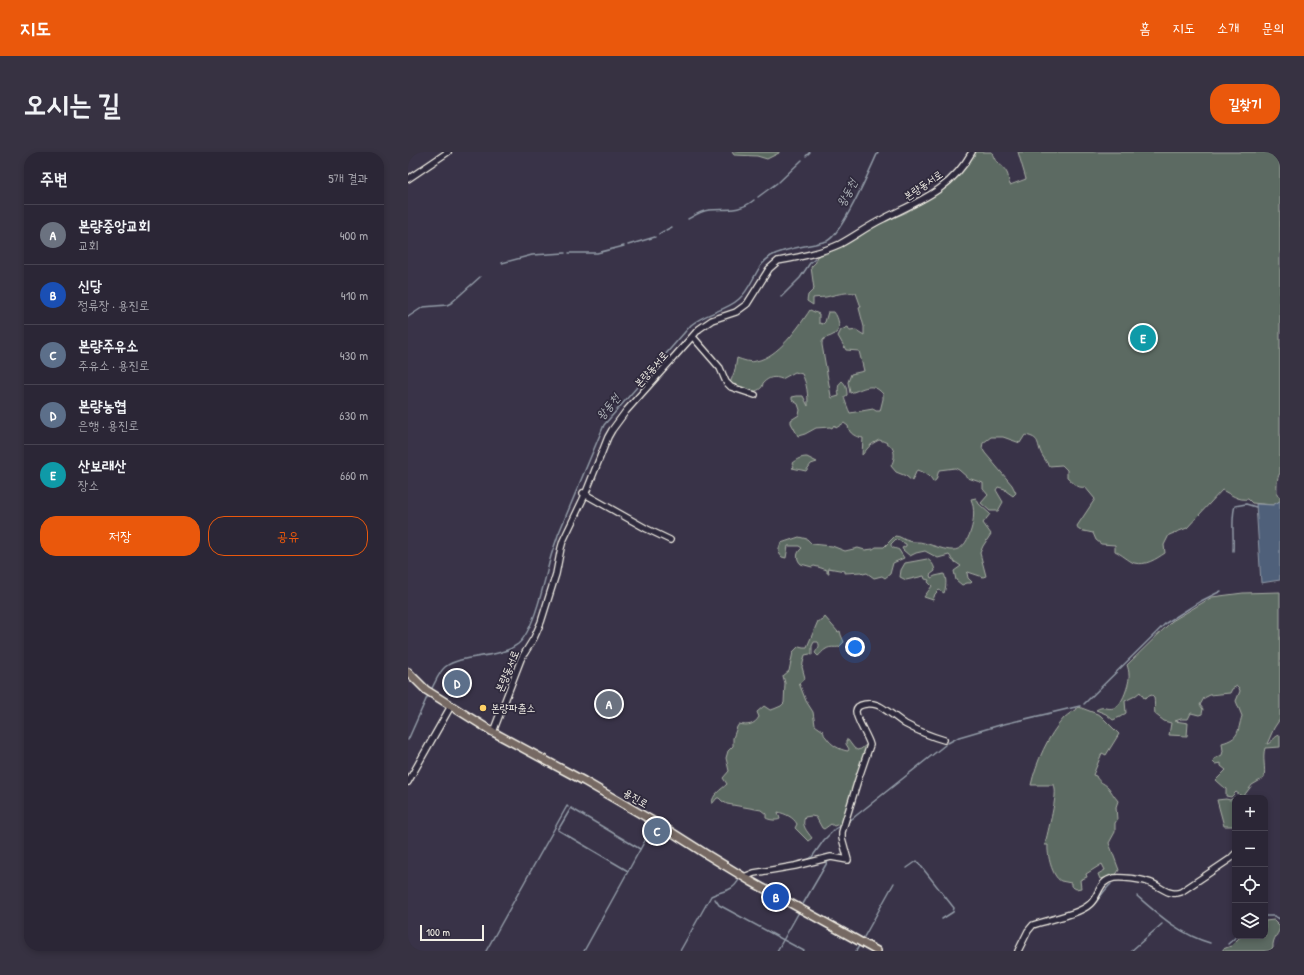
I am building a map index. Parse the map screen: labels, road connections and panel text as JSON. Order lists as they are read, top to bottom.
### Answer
{
  "streets": {
    "main road": ["용진로"],
    "street": ["본량동서로"]
  },
  "crossings": [
    ["본량동서로", "용진로"]
  ],
  "water": ["왕동천"],
  "places": ["본량파출소"],
  "scale_bar": "100 m",
  "page": {
    "header": "지도",
    "nav": [
      "홈",
      "지도",
      "소개",
      "문의"
    ],
    "buttons": [
      "길찾기",
      ["저장", "공유"]
    ],
    "title": "오시는 길",
    "heading": ["주변", "5개 결과"],
    "list": [
      {
        "mark": "A",
        "name": "본량중앙교회",
        "note": "교회",
        "value": "400 m"
      },
      {
        "mark": "B",
        "name": "신당",
        "note": "정류장 · 용진로",
        "value": "410 m"
      },
      {
        "mark": "C",
        "name": "본량주유소",
        "note": "주유소 · 용진로",
        "value": "430 m"
      },
      {
        "mark": "D",
        "name": "본량농협",
        "note": "은행 · 용진로",
        "value": "630 m"
      },
      {
        "mark": "E",
        "name": "산보래산",
        "note": "장소",
        "value": "660 m"
      }
    ],
    "pins": [
      "E",
      "D",
      "A",
      "C",
      "B"
    ],
    "map_buttons": ["+", "−"],
    "scale": "100 m"
  }
}
